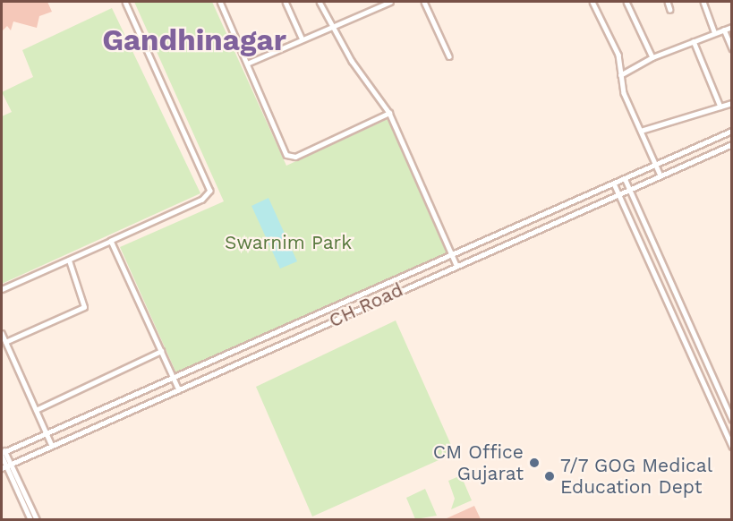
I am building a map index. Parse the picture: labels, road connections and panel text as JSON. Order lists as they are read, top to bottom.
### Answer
{
  "streets": {
    "street": ["CH Road"]
  },
  "districts": ["Gandhinagar"],
  "parks": ["Swarnim Park"],
  "places": ["CM Office Gujarat", "7/7 GOG Medical Education Dept"]
}
